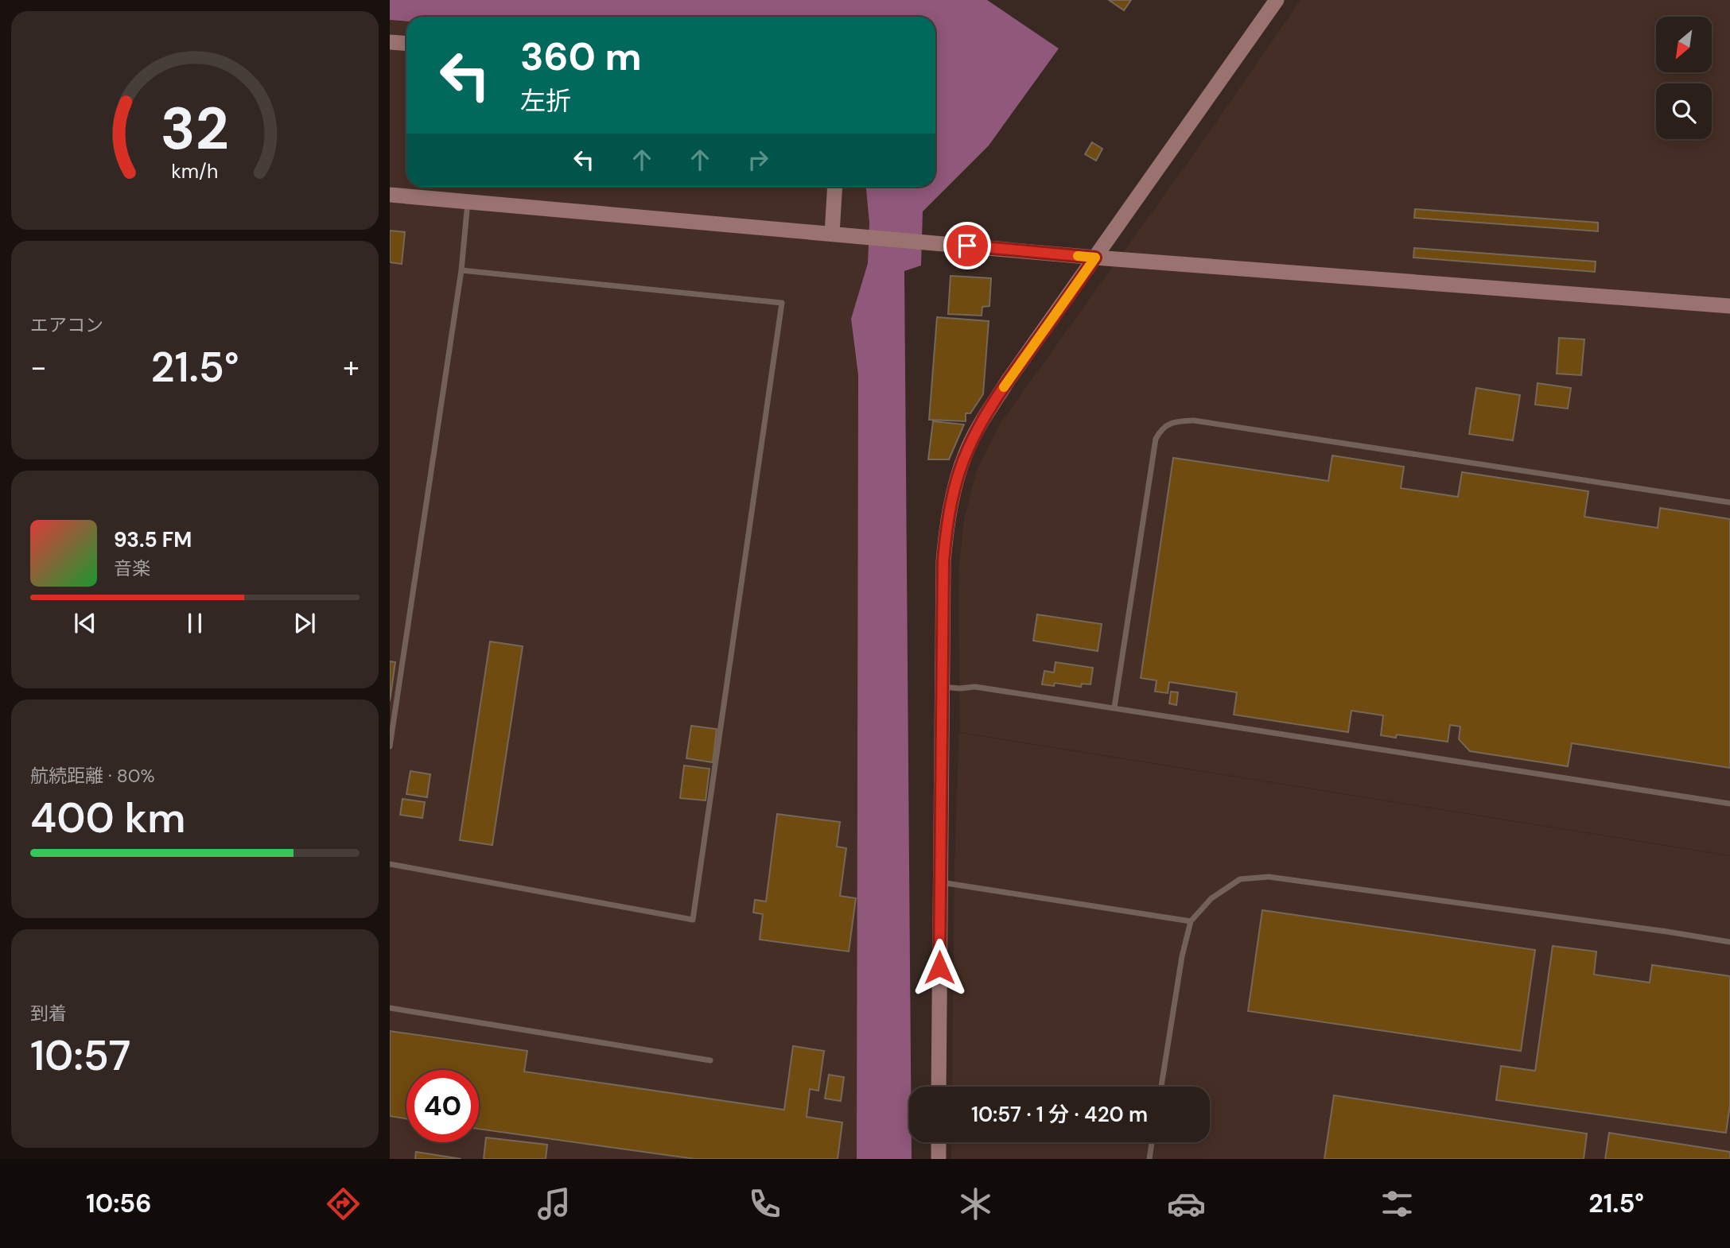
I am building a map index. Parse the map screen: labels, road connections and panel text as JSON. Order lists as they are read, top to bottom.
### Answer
{
  "north": "bottom left",
  "page": {
    "turn": ["360 m", "左折"],
    "tile": [
      "エアコン",
      ["航続距離 · 80%", "400 km"],
      ["到着", "10:57"]
    ],
    "heat": ["−", "21.5°", "+"],
    "song": ["93.5 FM", "音楽"],
    "limit": "40",
    "trip": "10:57 · 1 分 · 420 m",
    "tabs": ["10:56", "21.5°"],
    "gauge": ["32", "km/h"]
  }
}
